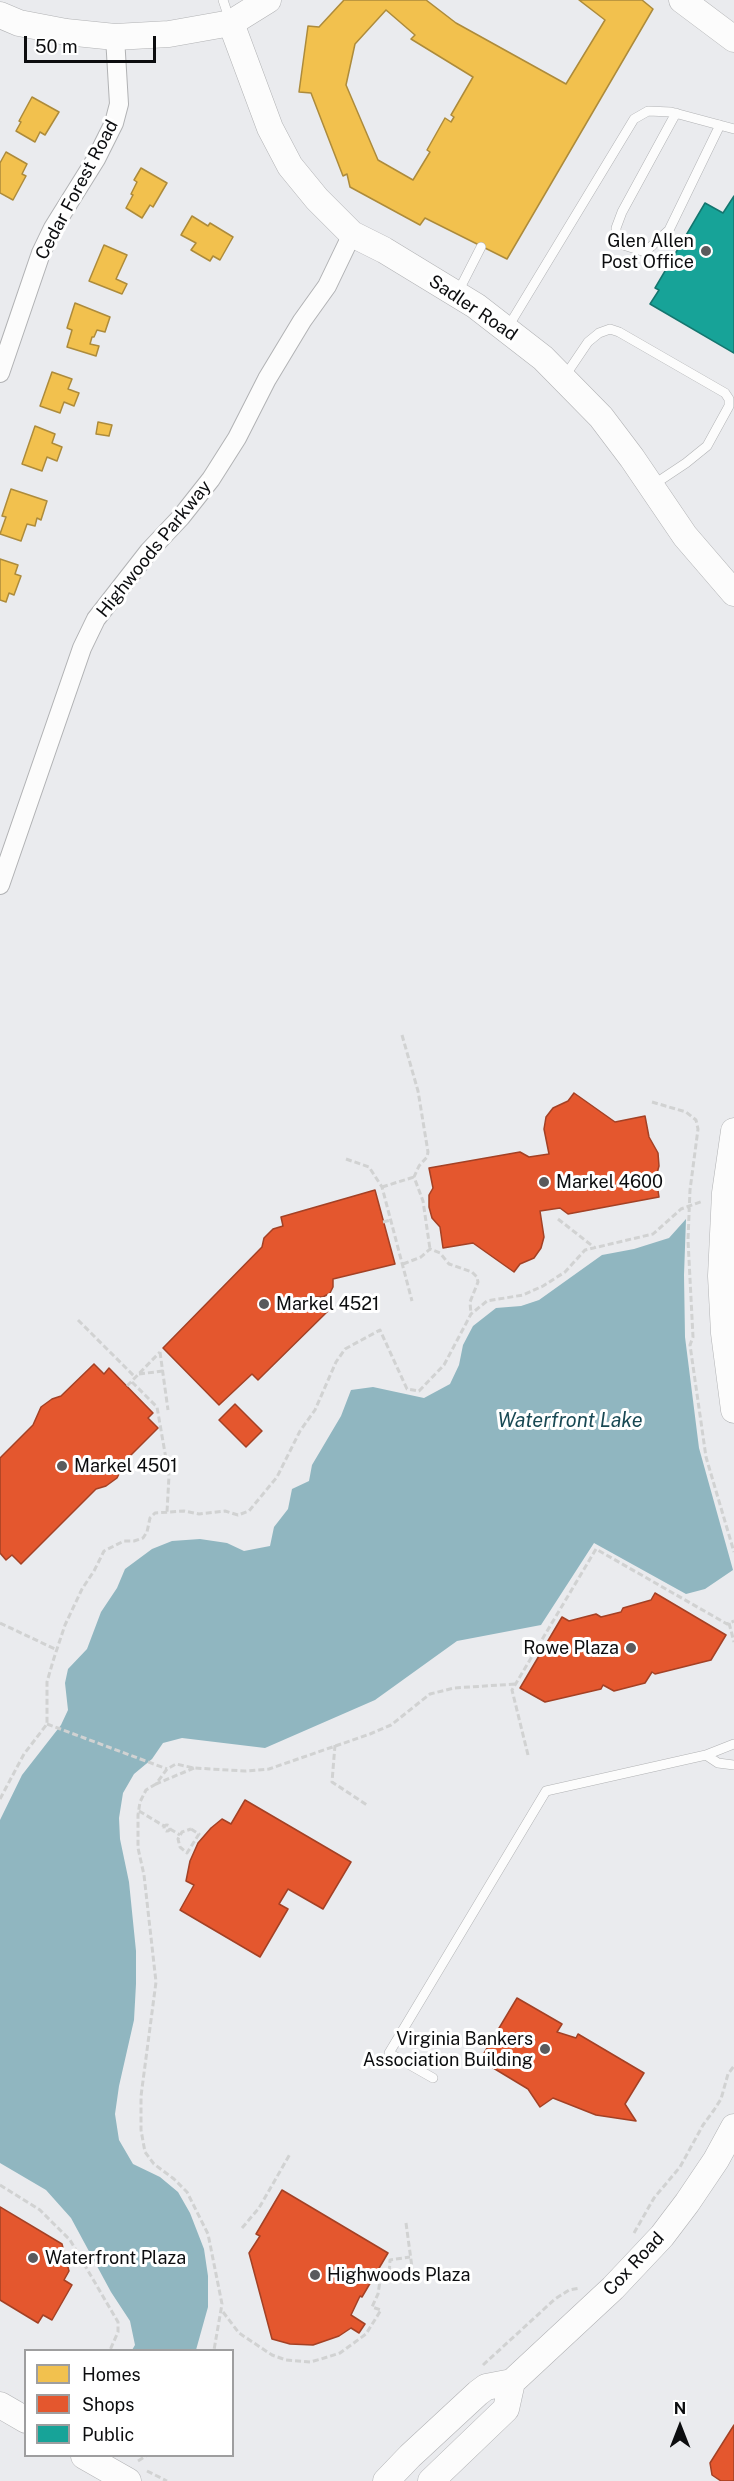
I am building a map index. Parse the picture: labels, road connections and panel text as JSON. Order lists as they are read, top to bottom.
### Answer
{
  "streets": {
    "street": [
      "Cedar Forest Road",
      "Sadler Road",
      "Highwoods Parkway",
      "Cox Road"
    ]
  },
  "crossings": [
    ["Sadler Road", "Highwoods Parkway"]
  ],
  "water": ["Waterfront Lake"],
  "places": [
    "Glen Allen Post Office",
    "Markel 4600",
    "Markel 4521",
    "Markel 4501",
    "Rowe Plaza",
    "Virginia Bankers Association Building",
    "Waterfront Plaza",
    "Highwoods Plaza"
  ],
  "legend": ["Homes", "Shops", "Public"],
  "scale_bar": "50 m",
  "north": "top"
}
